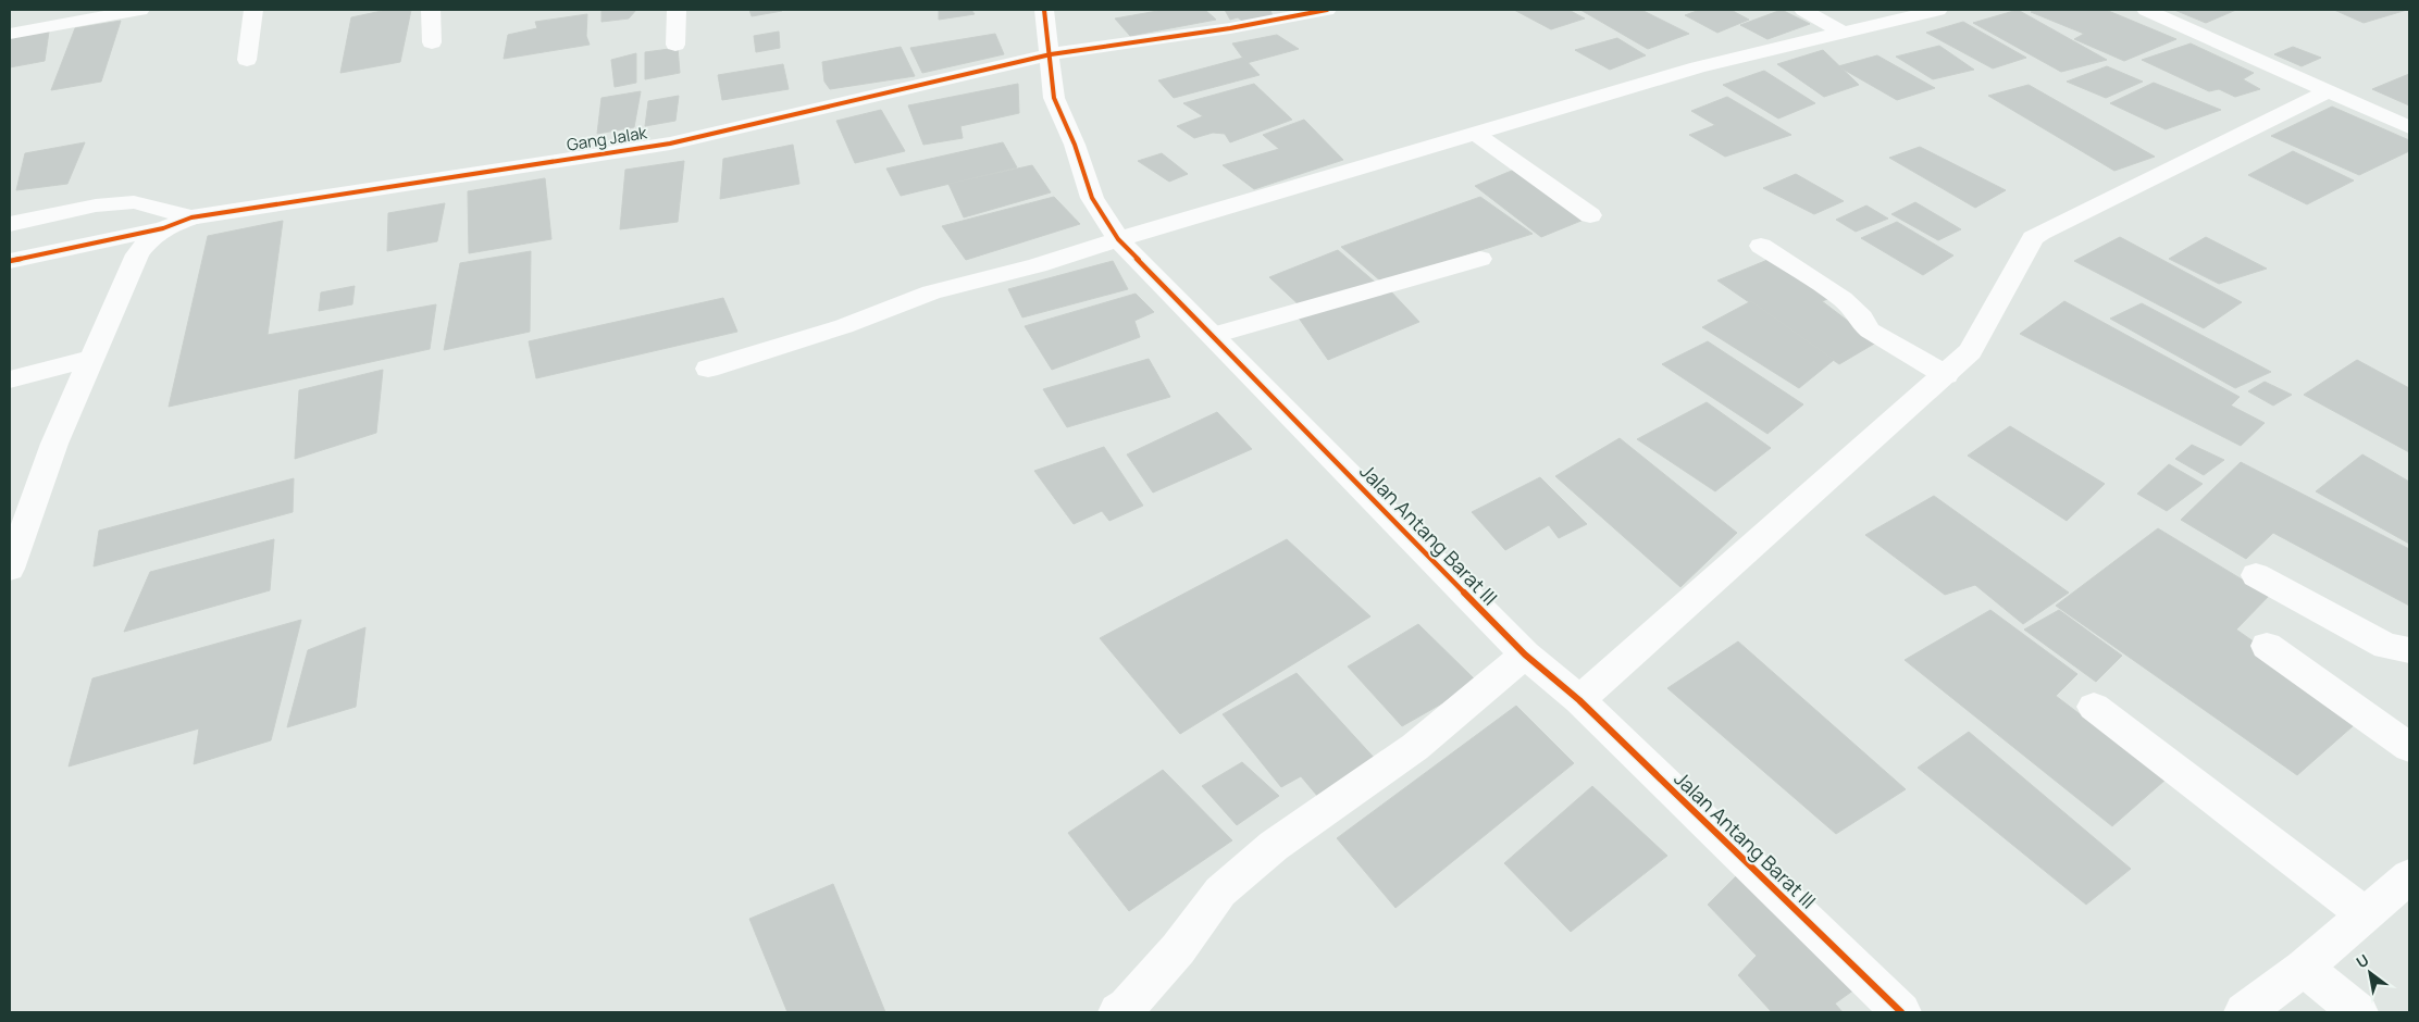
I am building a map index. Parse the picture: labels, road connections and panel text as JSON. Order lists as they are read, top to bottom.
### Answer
{
  "streets": {
    "street": ["Gang Jalak", "Jalan Antang Barat III"]
  },
  "crossings": [
    ["Gang Jalak", "Jalan Antang Barat III"]
  ],
  "north": "top left"
}
